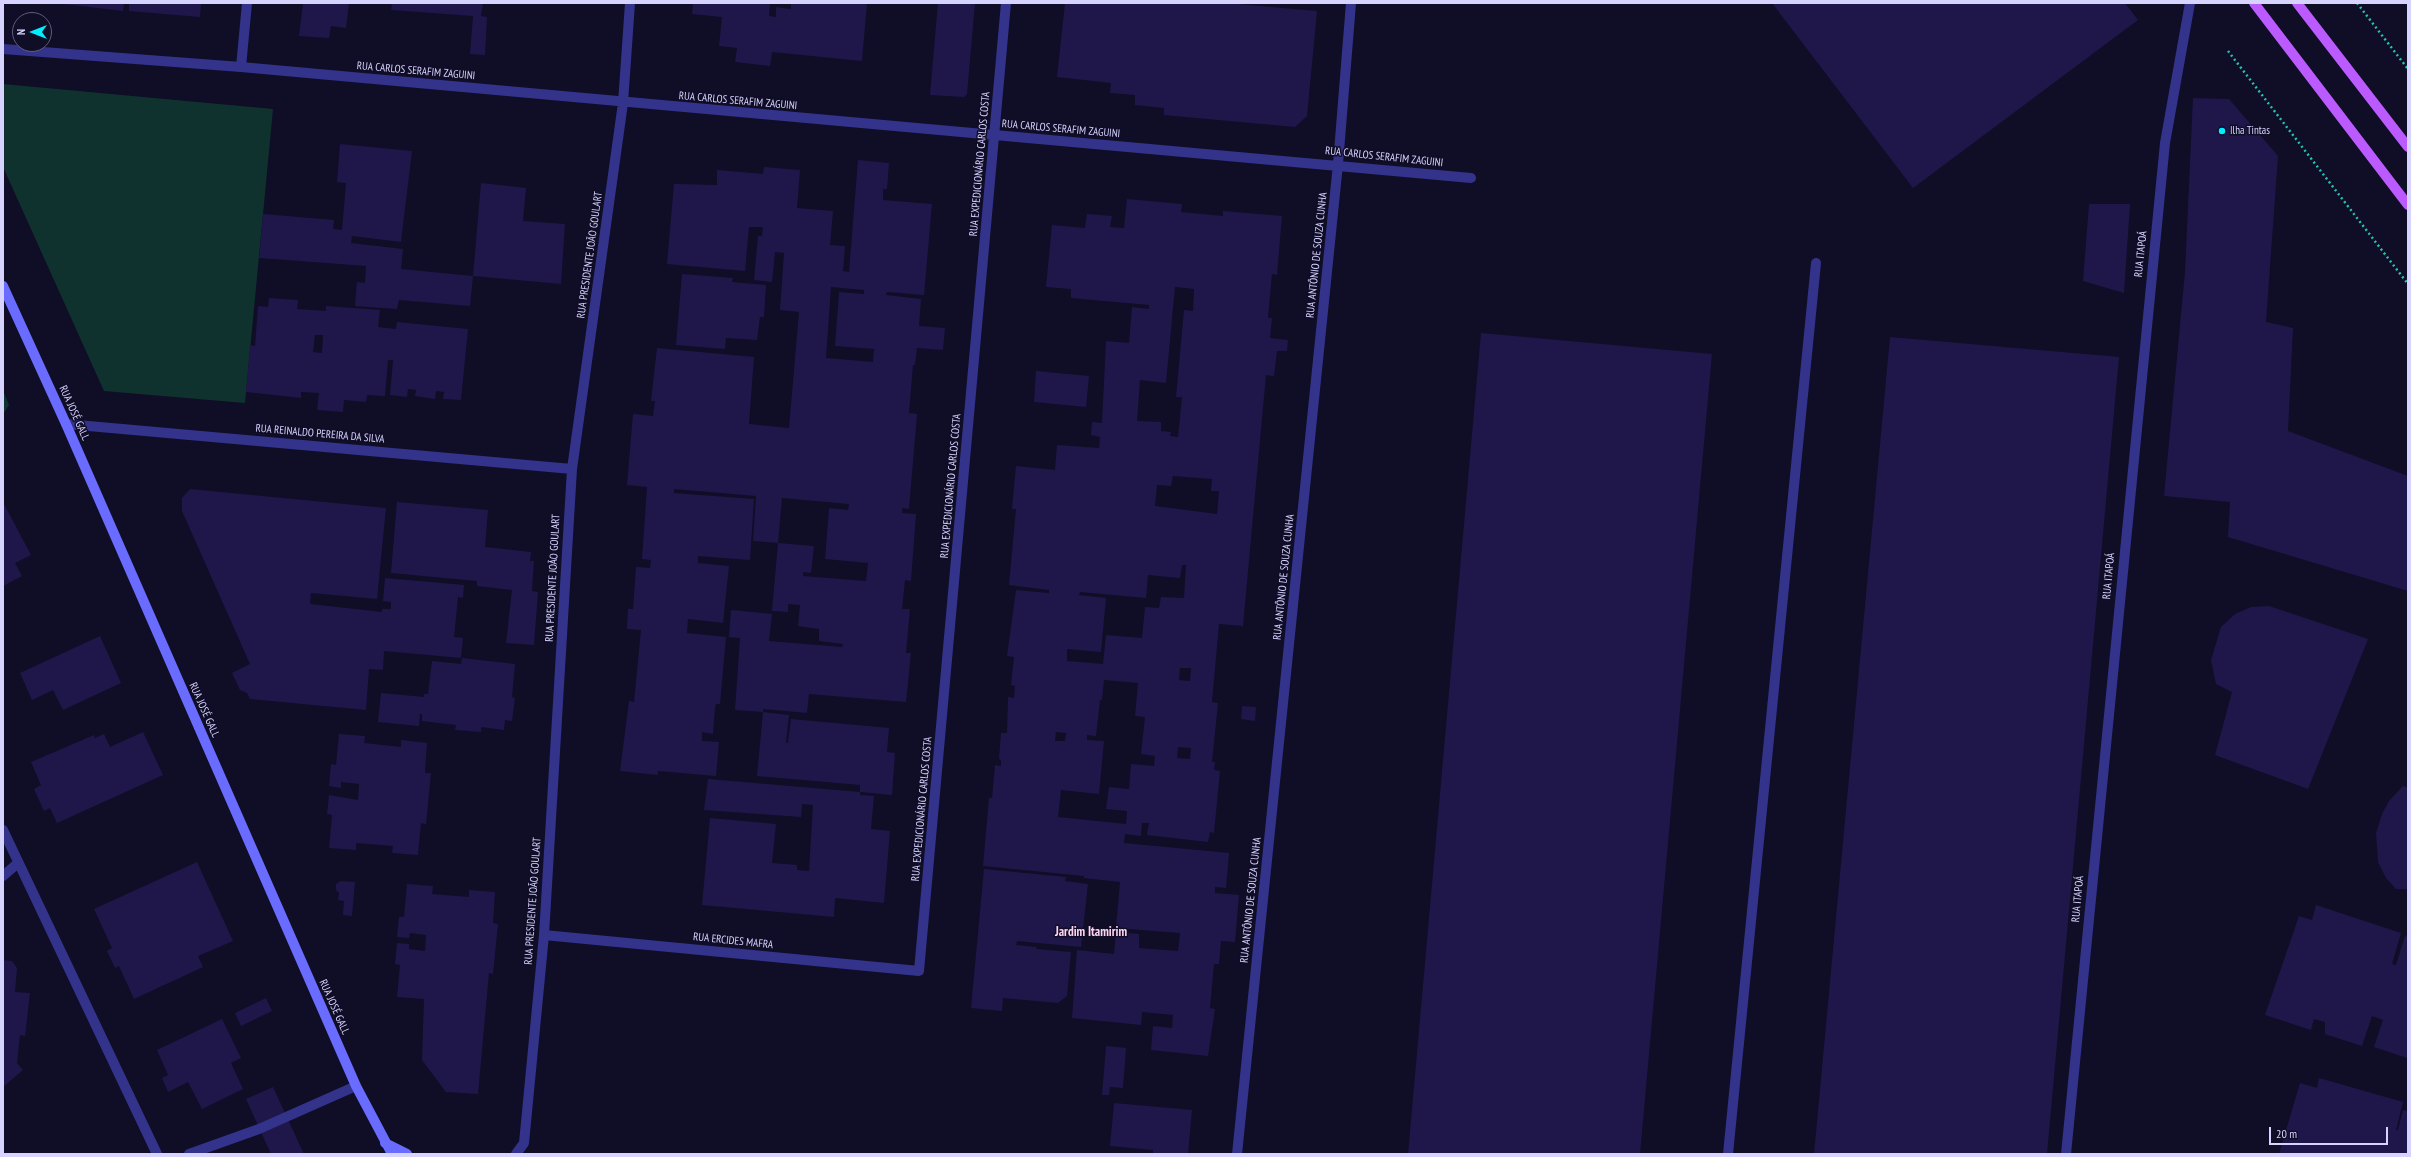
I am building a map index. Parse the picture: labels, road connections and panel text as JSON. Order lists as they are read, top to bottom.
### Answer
{
  "streets": {
    "main road": ["RUA JOSÉ GALL"],
    "street": [
      "RUA CARLOS SERAFIM ZAGUINI",
      "RUA EXPEDICIONÁRIO CARLOS COSTA",
      "RUA ITAPOÁ",
      "RUA PRESIDENTE JOÃO GOULART",
      "RUA ANTÔNIO DE SOUZA CUNHA",
      "RUA REINALDO PEREIRA DA SILVA",
      "RUA ERCIDES MAFRA"
    ]
  },
  "crossings": [
    ["RUA CARLOS SERAFIM ZAGUINI", "RUA EXPEDICIONÁRIO CARLOS COSTA"],
    ["RUA CARLOS SERAFIM ZAGUINI", "RUA PRESIDENTE JOÃO GOULART"],
    ["RUA CARLOS SERAFIM ZAGUINI", "RUA ANTÔNIO DE SOUZA CUNHA"],
    ["RUA EXPEDICIONÁRIO CARLOS COSTA", "RUA ERCIDES MAFRA"],
    ["RUA PRESIDENTE JOÃO GOULART", "RUA REINALDO PEREIRA DA SILVA"],
    ["RUA PRESIDENTE JOÃO GOULART", "RUA ERCIDES MAFRA"],
    ["RUA JOSÉ GALL", "RUA REINALDO PEREIRA DA SILVA"]
  ],
  "districts": ["Jardim Itamirim"],
  "places": ["Ilha Tintas"],
  "scale_bar": "20 m",
  "north": "left"
}
